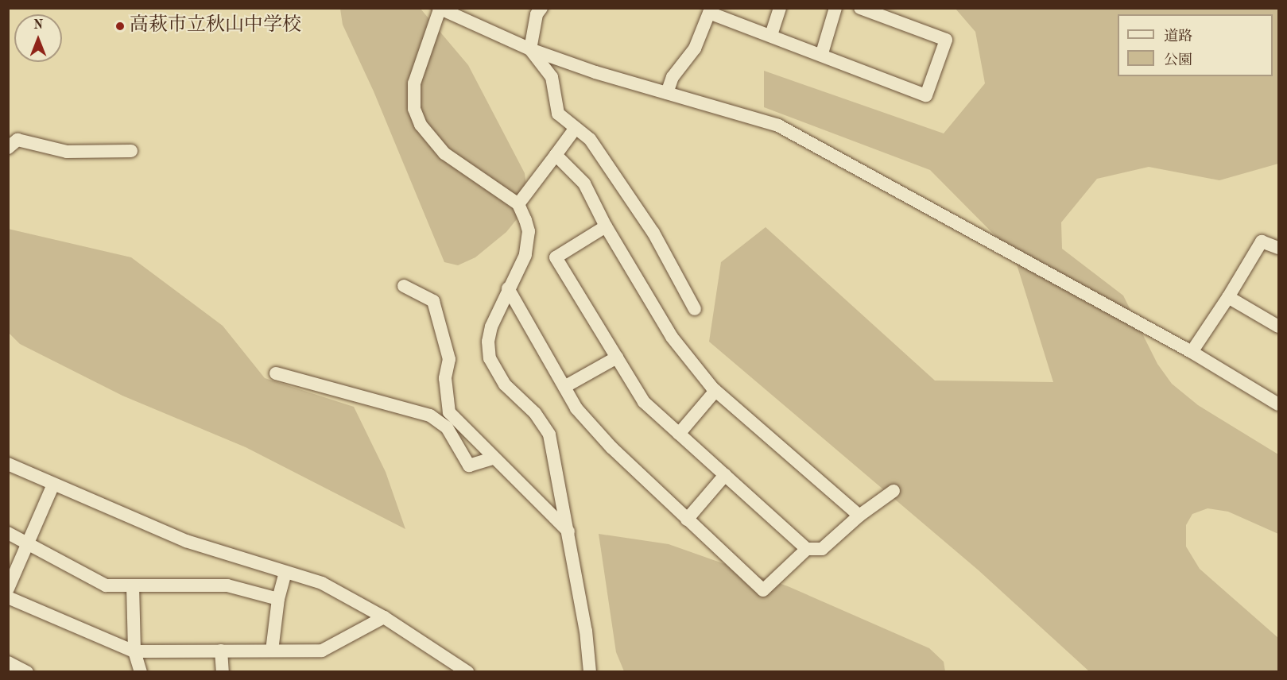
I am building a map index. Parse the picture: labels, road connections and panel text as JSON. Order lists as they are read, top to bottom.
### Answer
{
  "places": ["高萩市立秋山中学校"],
  "legend": ["道路", "公園"],
  "north": "top"
}
